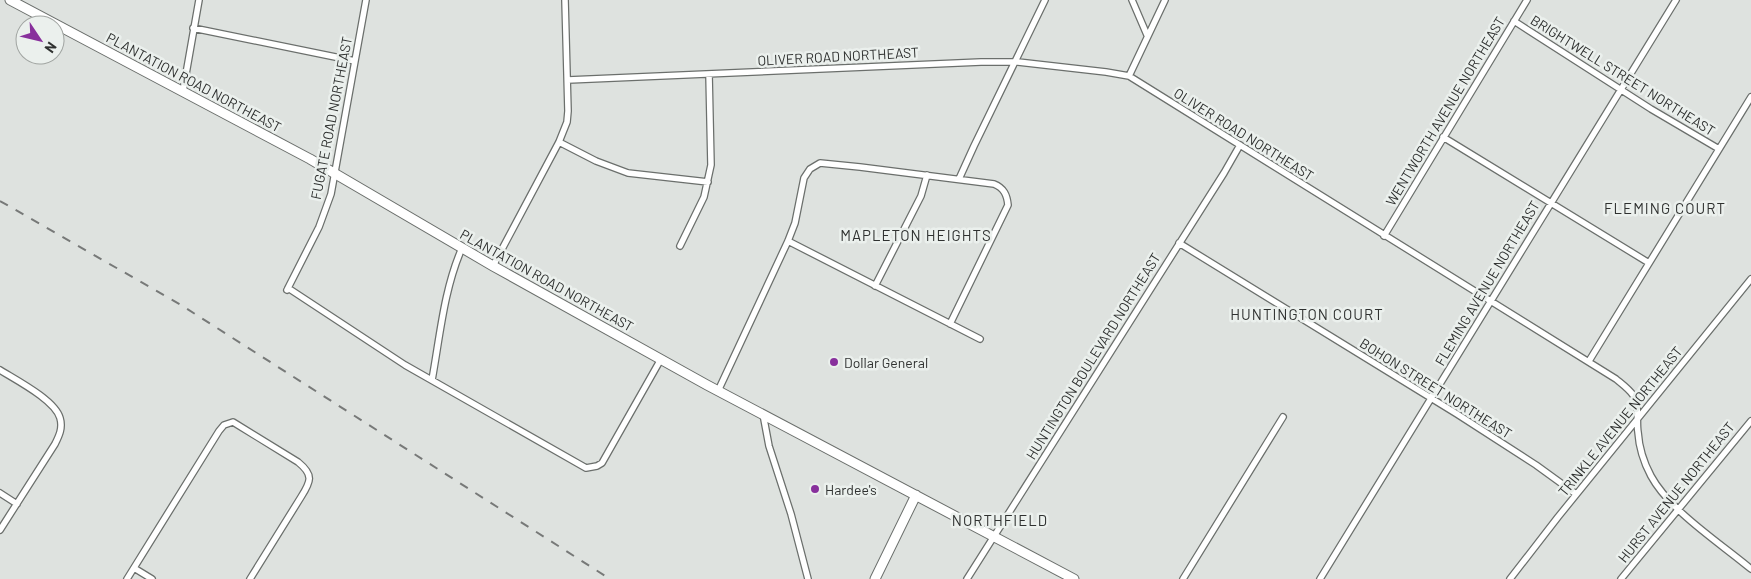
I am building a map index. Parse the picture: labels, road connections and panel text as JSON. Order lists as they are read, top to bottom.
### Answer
{
  "streets": {
    "main road": ["PLANTATION ROAD NORTHEAST"],
    "street": [
      "OLIVER ROAD NORTHEAST",
      "BRIGHTWELL STREET NORTHEAST",
      "WENTWORTH AVENUE NORTHEAST",
      "FUGATE ROAD NORTHEAST",
      "FLEMING AVENUE NORTHEAST",
      "HUNTINGTON BOULEVARD NORTHEAST",
      "BOHON STREET NORTHEAST",
      "TRINKLE AVENUE NORTHEAST",
      "HURST AVENUE NORTHEAST"
    ]
  },
  "crossings": [
    ["OLIVER ROAD NORTHEAST", "WENTWORTH AVENUE NORTHEAST"],
    ["OLIVER ROAD NORTHEAST", "FLEMING AVENUE NORTHEAST"],
    ["OLIVER ROAD NORTHEAST", "HUNTINGTON BOULEVARD NORTHEAST"],
    ["OLIVER ROAD NORTHEAST", "TRINKLE AVENUE NORTHEAST"],
    ["OLIVER ROAD NORTHEAST", "HURST AVENUE NORTHEAST"],
    ["BRIGHTWELL STREET NORTHEAST", "WENTWORTH AVENUE NORTHEAST"],
    ["BRIGHTWELL STREET NORTHEAST", "FLEMING AVENUE NORTHEAST"],
    ["PLANTATION ROAD NORTHEAST", "FUGATE ROAD NORTHEAST"],
    ["PLANTATION ROAD NORTHEAST", "HUNTINGTON BOULEVARD NORTHEAST"],
    ["FLEMING AVENUE NORTHEAST", "BOHON STREET NORTHEAST"],
    ["HUNTINGTON BOULEVARD NORTHEAST", "BOHON STREET NORTHEAST"],
    ["BOHON STREET NORTHEAST", "TRINKLE AVENUE NORTHEAST"]
  ],
  "districts": [
    "FLEMING COURT",
    "MAPLETON HEIGHTS",
    "HUNTINGTON COURT",
    "NORTHFIELD"
  ],
  "places": ["Dollar General", "Hardee's"],
  "north": "bottom right"
}
